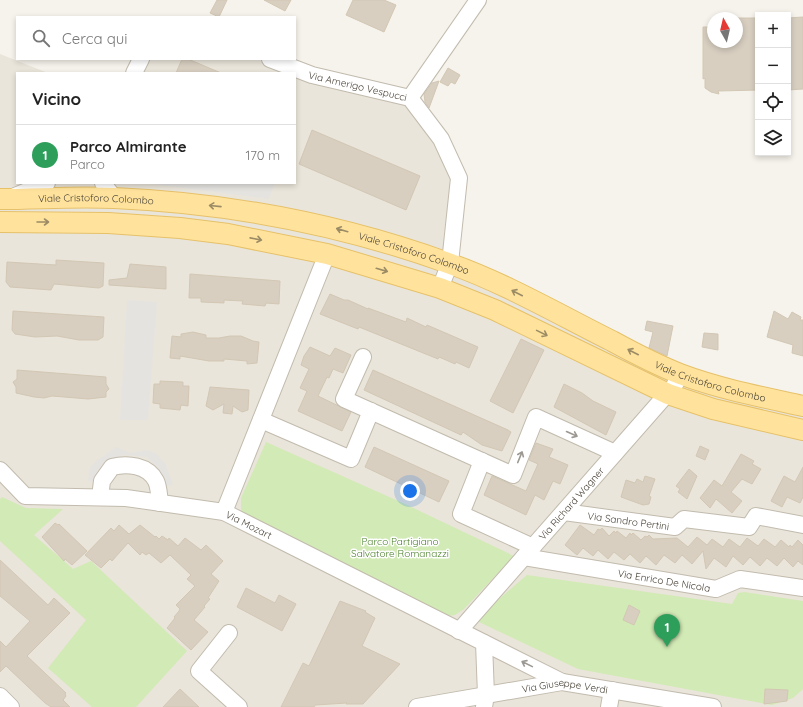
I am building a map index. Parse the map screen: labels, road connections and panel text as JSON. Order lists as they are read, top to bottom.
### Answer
{
  "streets": {
    "main road": ["Viale Cristoforo Colombo"],
    "street": [
      "Via Amerigo Vespucci",
      "Via Richard Wagner",
      "Via Sandro Pertini",
      "Via Mozart",
      "Via Enrico De Nicola",
      "Via Giuseppe Verdi"
    ]
  },
  "crossings": [
    ["Via Amerigo Vespucci", "Viale Cristoforo Colombo"],
    ["Viale Cristoforo Colombo", "Via Richard Wagner"],
    ["Via Richard Wagner", "Via Sandro Pertini"],
    ["Via Richard Wagner", "Via Mozart"],
    ["Via Richard Wagner", "Via Enrico De Nicola"],
    ["Via Mozart", "Via Giuseppe Verdi"]
  ],
  "parks": ["Parco Partigiano Salvatore Romanazzi"],
  "north": "top",
  "page": {
    "map_buttons": ["+", "−"],
    "search": "Cerca qui",
    "heading": "Vicino",
    "list": [
      {
        "mark": "1",
        "name": "Parco Almirante",
        "note": "Parco",
        "value": "170 m"
      }
    ],
    "pins": "1"
  }
}
